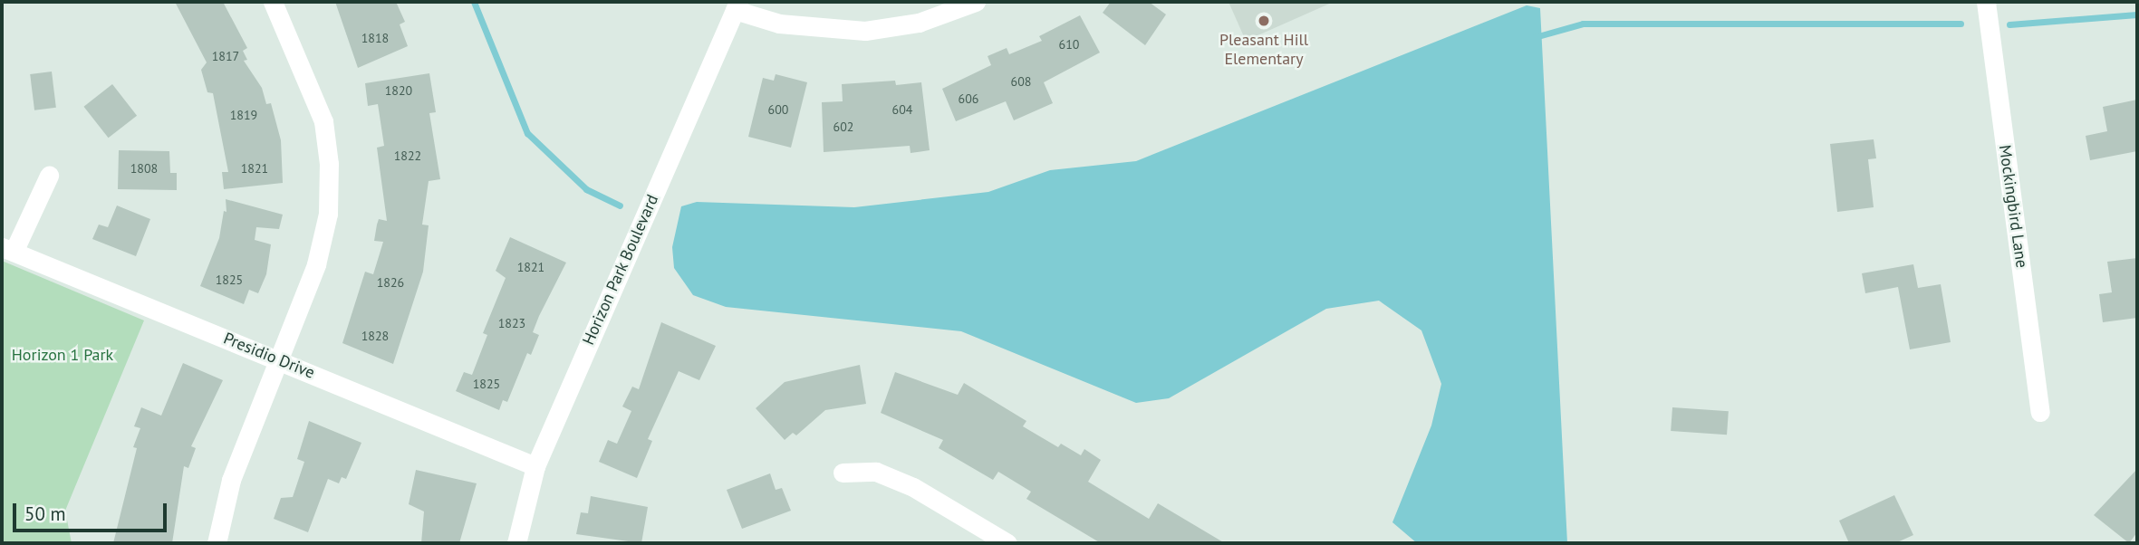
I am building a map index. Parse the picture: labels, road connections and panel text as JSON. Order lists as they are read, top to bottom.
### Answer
{
  "streets": {
    "street": ["Mockingbird Lane", "Horizon Park Boulevard", "Presidio Drive"]
  },
  "crossings": [
    ["Horizon Park Boulevard", "Presidio Drive"]
  ],
  "parks": ["Horizon 1 Park"],
  "places": ["Pleasant Hill Elementary"],
  "house_numbers": [
    "1818",
    "610",
    "1817",
    "608",
    "1820",
    "606",
    "600",
    "604",
    "1819",
    "602",
    "1822",
    "1808",
    "1821",
    "1821",
    "1825",
    "1826",
    "1823",
    "1828",
    "1825"
  ],
  "scale_bar": "50 m"
}
